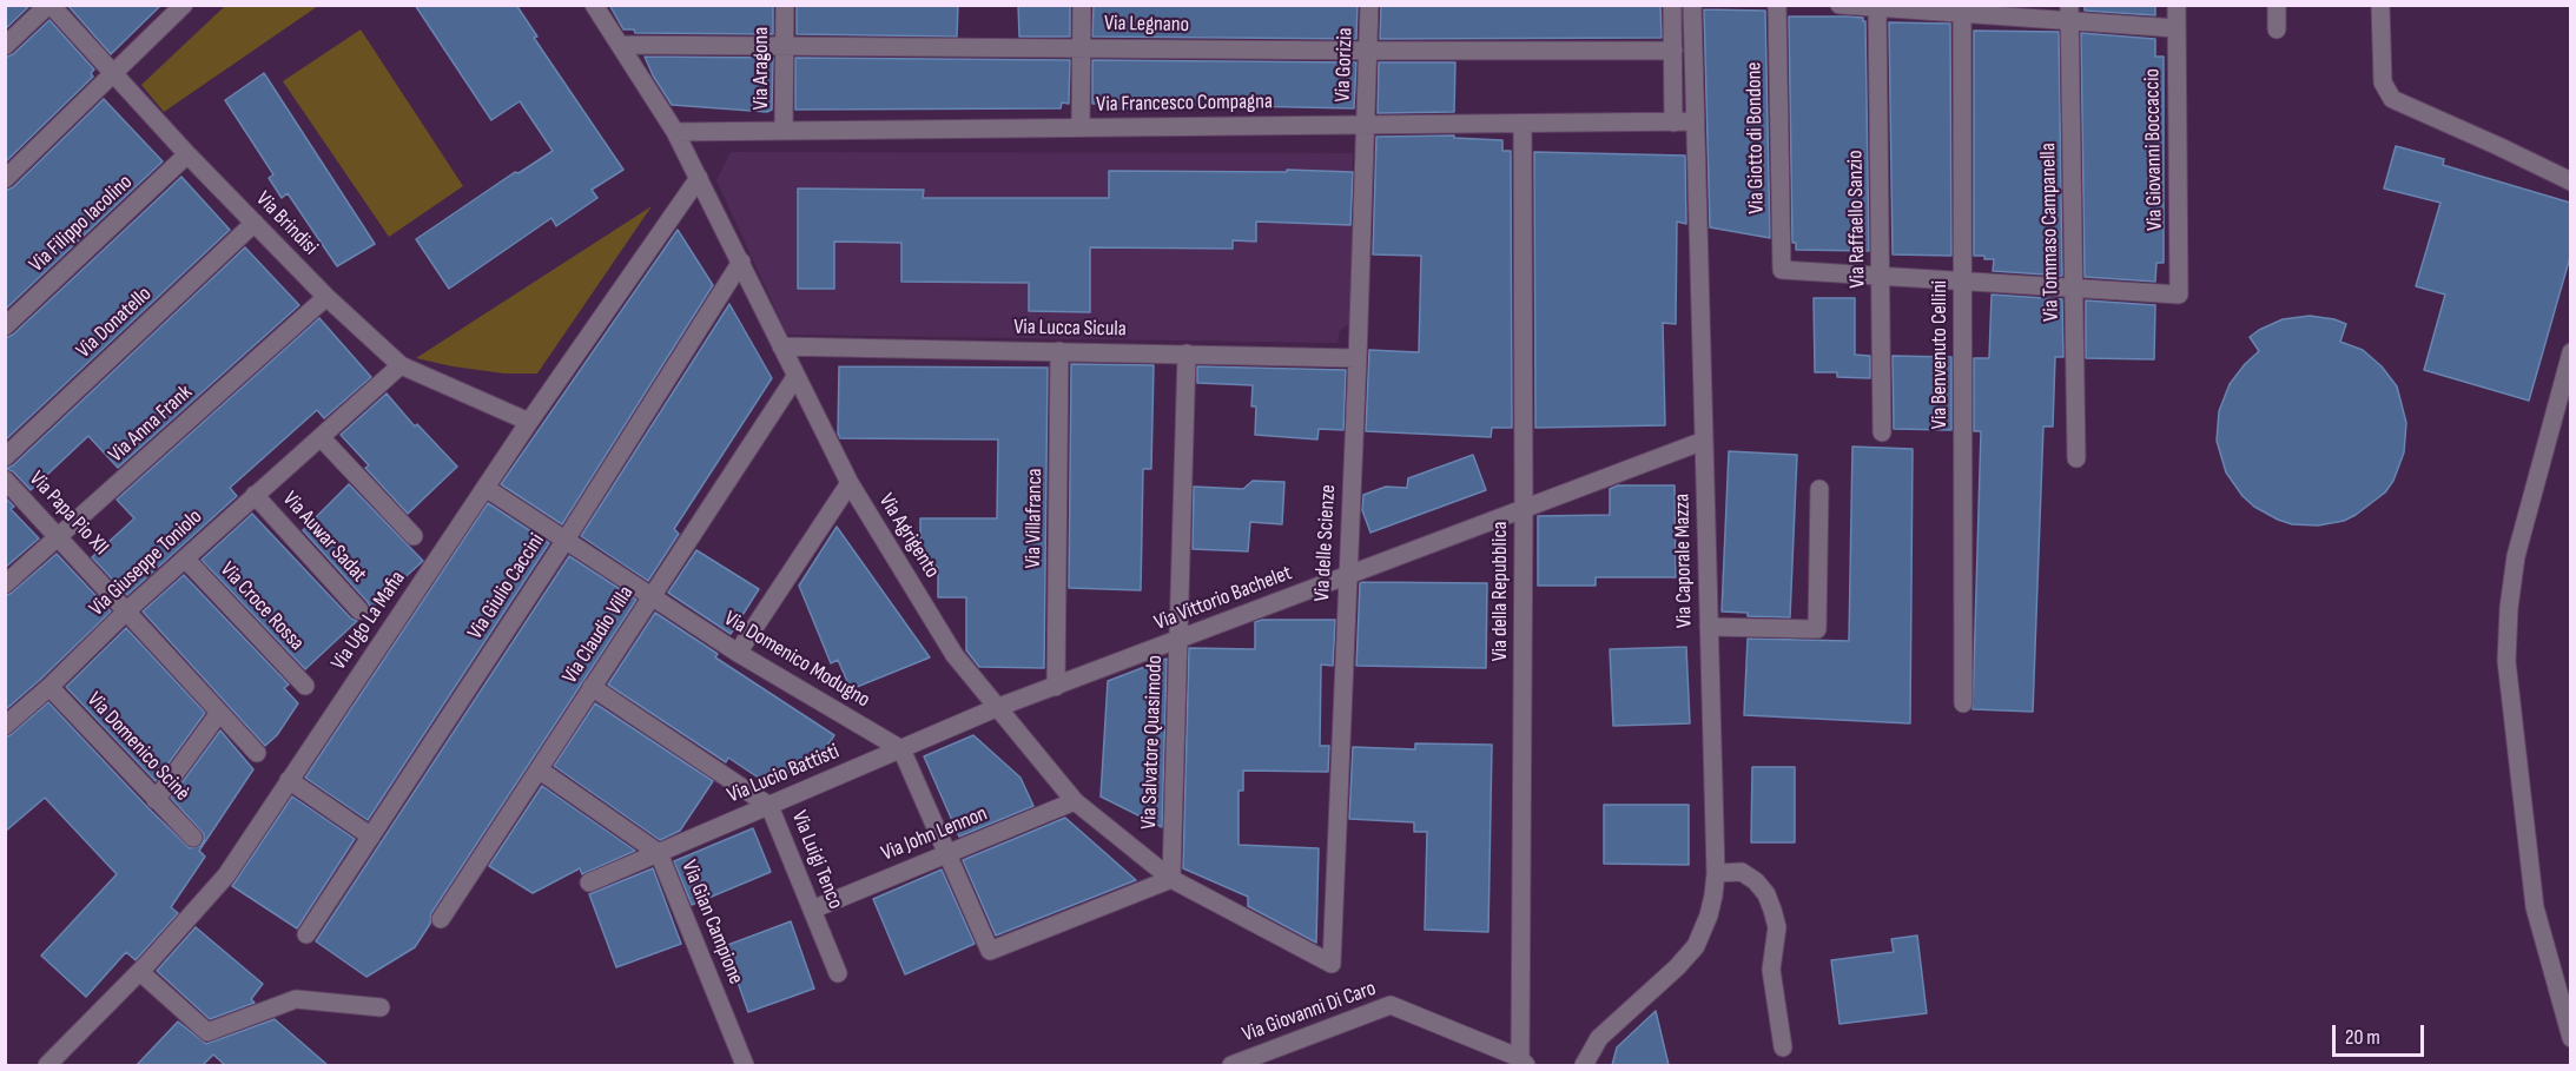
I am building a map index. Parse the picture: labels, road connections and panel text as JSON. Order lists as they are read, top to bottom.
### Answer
{
  "streets": {
    "street": [
      "Via Legnano",
      "Via Gorizia",
      "Via Aragona",
      "Via Francesco Compagna",
      "Via Giotto di Bondone",
      "Via Giovanni Boccaccio",
      "Via Raffaello Sanzio",
      "Via Filippo Iacolino",
      "Via Brindisi",
      "Via Tommaso Campanella",
      "Via Donatello",
      "Via Lucca Sicula",
      "Via Benvenuto Cellini",
      "Via Anna Frank",
      "Via Papa Pio XII",
      "Via Villafranca",
      "Via Agrigento",
      "Via Auwar Sadat",
      "Via delle Scienze",
      "Via Caporale Mazza",
      "Via Giuseppe Toniolo",
      "Via Giulio Caccini",
      "Via della Repubblica",
      "Via Vittorio Bachelet",
      "Via Croce Rossa",
      "Via Ugo La Mafia",
      "Via Claudio Villa",
      "Via Domenico Modugno",
      "Via Salvatore Quasimodo",
      "Via Domenico Scinè",
      "Via Lucio Battisti",
      "Via John Lennon",
      "Via Luigi Tenco",
      "Via Gian Campione",
      "Via Giovanni Di Caro"
    ]
  },
  "crossings": [
    ["Via Legnano", "Via Gorizia"],
    ["Via Legnano", "Via Aragona"],
    ["Via Legnano", "Via Agrigento"],
    ["Via Gorizia", "Via Francesco Compagna"],
    ["Via Gorizia", "Via delle Scienze"],
    ["Via Aragona", "Via Francesco Compagna"],
    ["Via Francesco Compagna", "Via Agrigento"],
    ["Via Francesco Compagna", "Via delle Scienze"],
    ["Via Francesco Compagna", "Via Caporale Mazza"],
    ["Via Francesco Compagna", "Via della Repubblica"],
    ["Via Giotto di Bondone", "Via Raffaello Sanzio"],
    ["Via Giovanni Boccaccio", "Via Tommaso Campanella"],
    ["Via Filippo Iacolino", "Via Brindisi"],
    ["Via Brindisi", "Via Donatello"],
    ["Via Brindisi", "Via Anna Frank"],
    ["Via Brindisi", "Via Giuseppe Toniolo"],
    ["Via Brindisi", "Via Ugo La Mafia"],
    ["Via Lucca Sicula", "Via Villafranca"],
    ["Via Lucca Sicula", "Via Agrigento"],
    ["Via Lucca Sicula", "Via delle Scienze"],
    ["Via Lucca Sicula", "Via Salvatore Quasimodo"],
    ["Via Anna Frank", "Via Papa Pio XII"],
    ["Via Papa Pio XII", "Via Giuseppe Toniolo"],
    ["Via Villafranca", "Via Vittorio Bachelet"],
    ["Via Agrigento", "Via delle Scienze"],
    ["Via Agrigento", "Via Giulio Caccini"],
    ["Via Agrigento", "Via Vittorio Bachelet"],
    ["Via Agrigento", "Via Ugo La Mafia"],
    ["Via Agrigento", "Via Claudio Villa"],
    ["Via Agrigento", "Via Salvatore Quasimodo"],
    ["Via Agrigento", "Via Lucio Battisti"],
    ["Via Agrigento", "Via John Lennon"],
    ["Via Auwar Sadat", "Via Giuseppe Toniolo"],
    ["Via delle Scienze", "Via Vittorio Bachelet"],
    ["Via Caporale Mazza", "Via Vittorio Bachelet"],
    ["Via Giuseppe Toniolo", "Via Croce Rossa"],
    ["Via Giuseppe Toniolo", "Via Domenico Scinè"],
    ["Via Giulio Caccini", "Via Domenico Modugno"],
    ["Via della Repubblica", "Via Vittorio Bachelet"],
    ["Via della Repubblica", "Via Giovanni Di Caro"],
    ["Via Vittorio Bachelet", "Via Salvatore Quasimodo"],
    ["Via Vittorio Bachelet", "Via Lucio Battisti"],
    ["Via Ugo La Mafia", "Via Domenico Modugno"],
    ["Via Claudio Villa", "Via Domenico Modugno"],
    ["Via Claudio Villa", "Via Luigi Tenco"],
    ["Via Claudio Villa", "Via Gian Campione"],
    ["Via Domenico Modugno", "Via Lucio Battisti"],
    ["Via Lucio Battisti", "Via Luigi Tenco"],
    ["Via Lucio Battisti", "Via Gian Campione"],
    ["Via John Lennon", "Via Luigi Tenco"]
  ],
  "scale_bar": "20 m"
}
